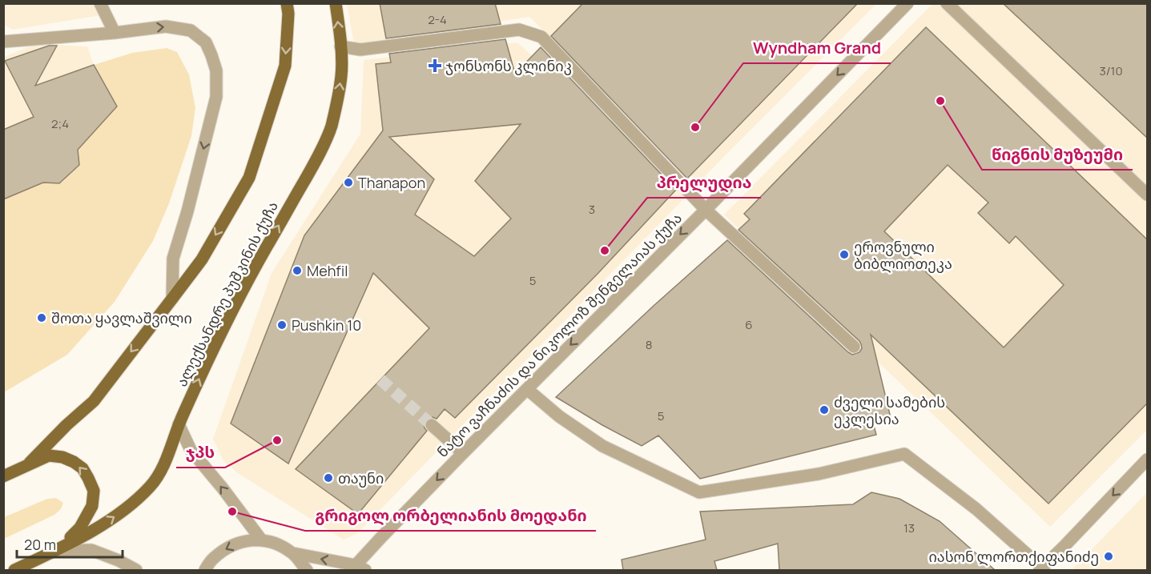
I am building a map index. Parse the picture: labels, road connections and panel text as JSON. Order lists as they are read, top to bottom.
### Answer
{
  "streets": {
    "main road": ["ალექსანდრე პუშკინის ქუჩა"],
    "street": ["ნატო ვაჩნაძის და ნიკოლოზ შენგელაიას ქუჩა"]
  },
  "one_way": ["ნატო ვაჩნაძის და ნიკოლოზ შენგელაიას ქუჩა"],
  "places": {
    "health": ["ჯონსონს კლინიკ"],
    "other": [
      "წიგნის მუზეუმი",
      "Wyndham Grand",
      "Thanapon",
      "პრელუდია",
      "ეროვნული ბიბლიოთეკა",
      "Mehfil",
      "შოთა ყავლაშვილი",
      "Pushkin 10",
      "ძველი სამების ეკლესია",
      "ჯპს",
      "თაუნი",
      "გრიგოლ ორბელიანის მოედანი",
      "იასონ ლორთქიფანიძე"
    ]
  },
  "house_numbers": [
    "2-4",
    "3/10",
    "2;4",
    "3",
    "5",
    "6",
    "8",
    "5",
    "13"
  ],
  "scale_bar": "20 m"
}
